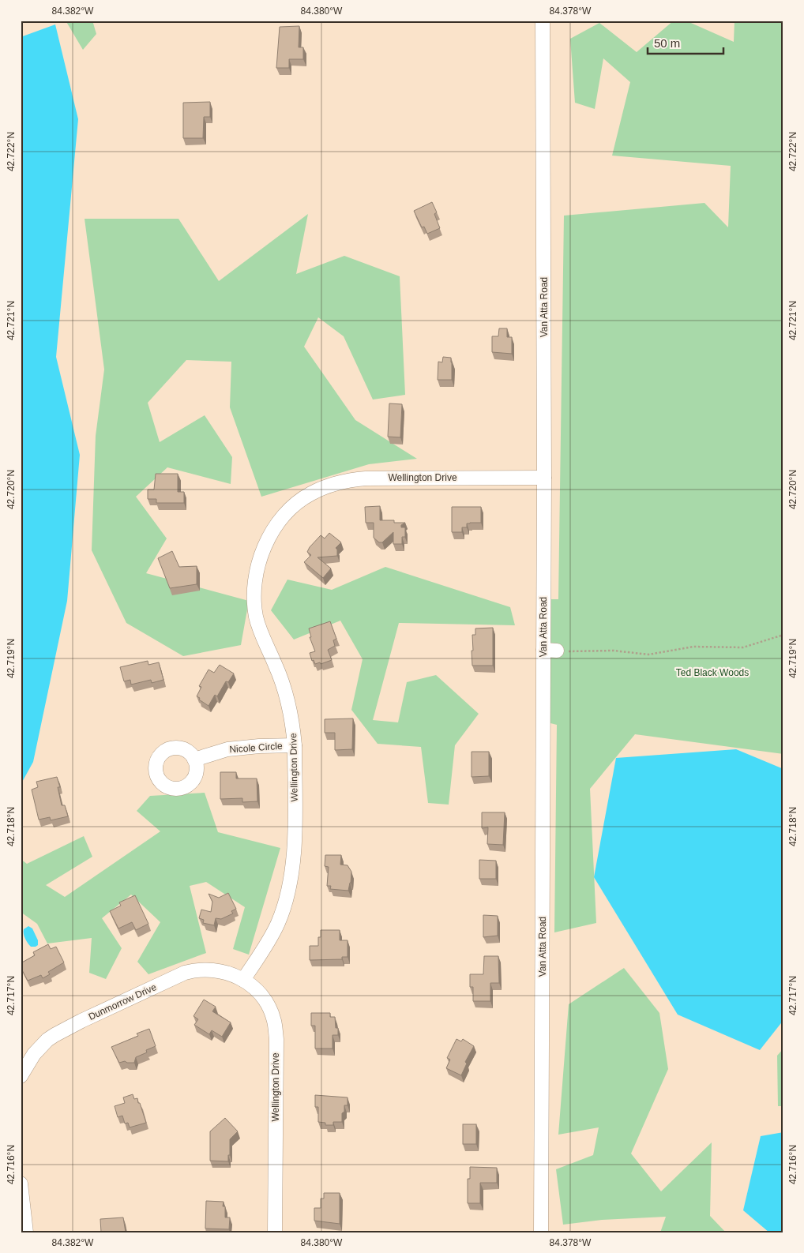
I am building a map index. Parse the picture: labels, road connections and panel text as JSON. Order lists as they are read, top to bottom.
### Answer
{
  "streets": {
    "street": [
      "Van Atta Road",
      "Wellington Drive",
      "Nicole Circle",
      "Dunmorrow Drive"
    ]
  },
  "crossings": [
    ["Van Atta Road", "Wellington Drive"],
    ["Wellington Drive", "Nicole Circle"],
    ["Wellington Drive", "Dunmorrow Drive"]
  ],
  "parks": ["Ted Black Woods"],
  "scale_bar": "50 m",
  "coordinates": [
    "84.382°W",
    "84.380°W",
    "84.378°W",
    "42.722°N",
    "42.721°N",
    "42.720°N",
    "42.719°N",
    "42.718°N",
    "42.717°N",
    "42.716°N"
  ]
}
